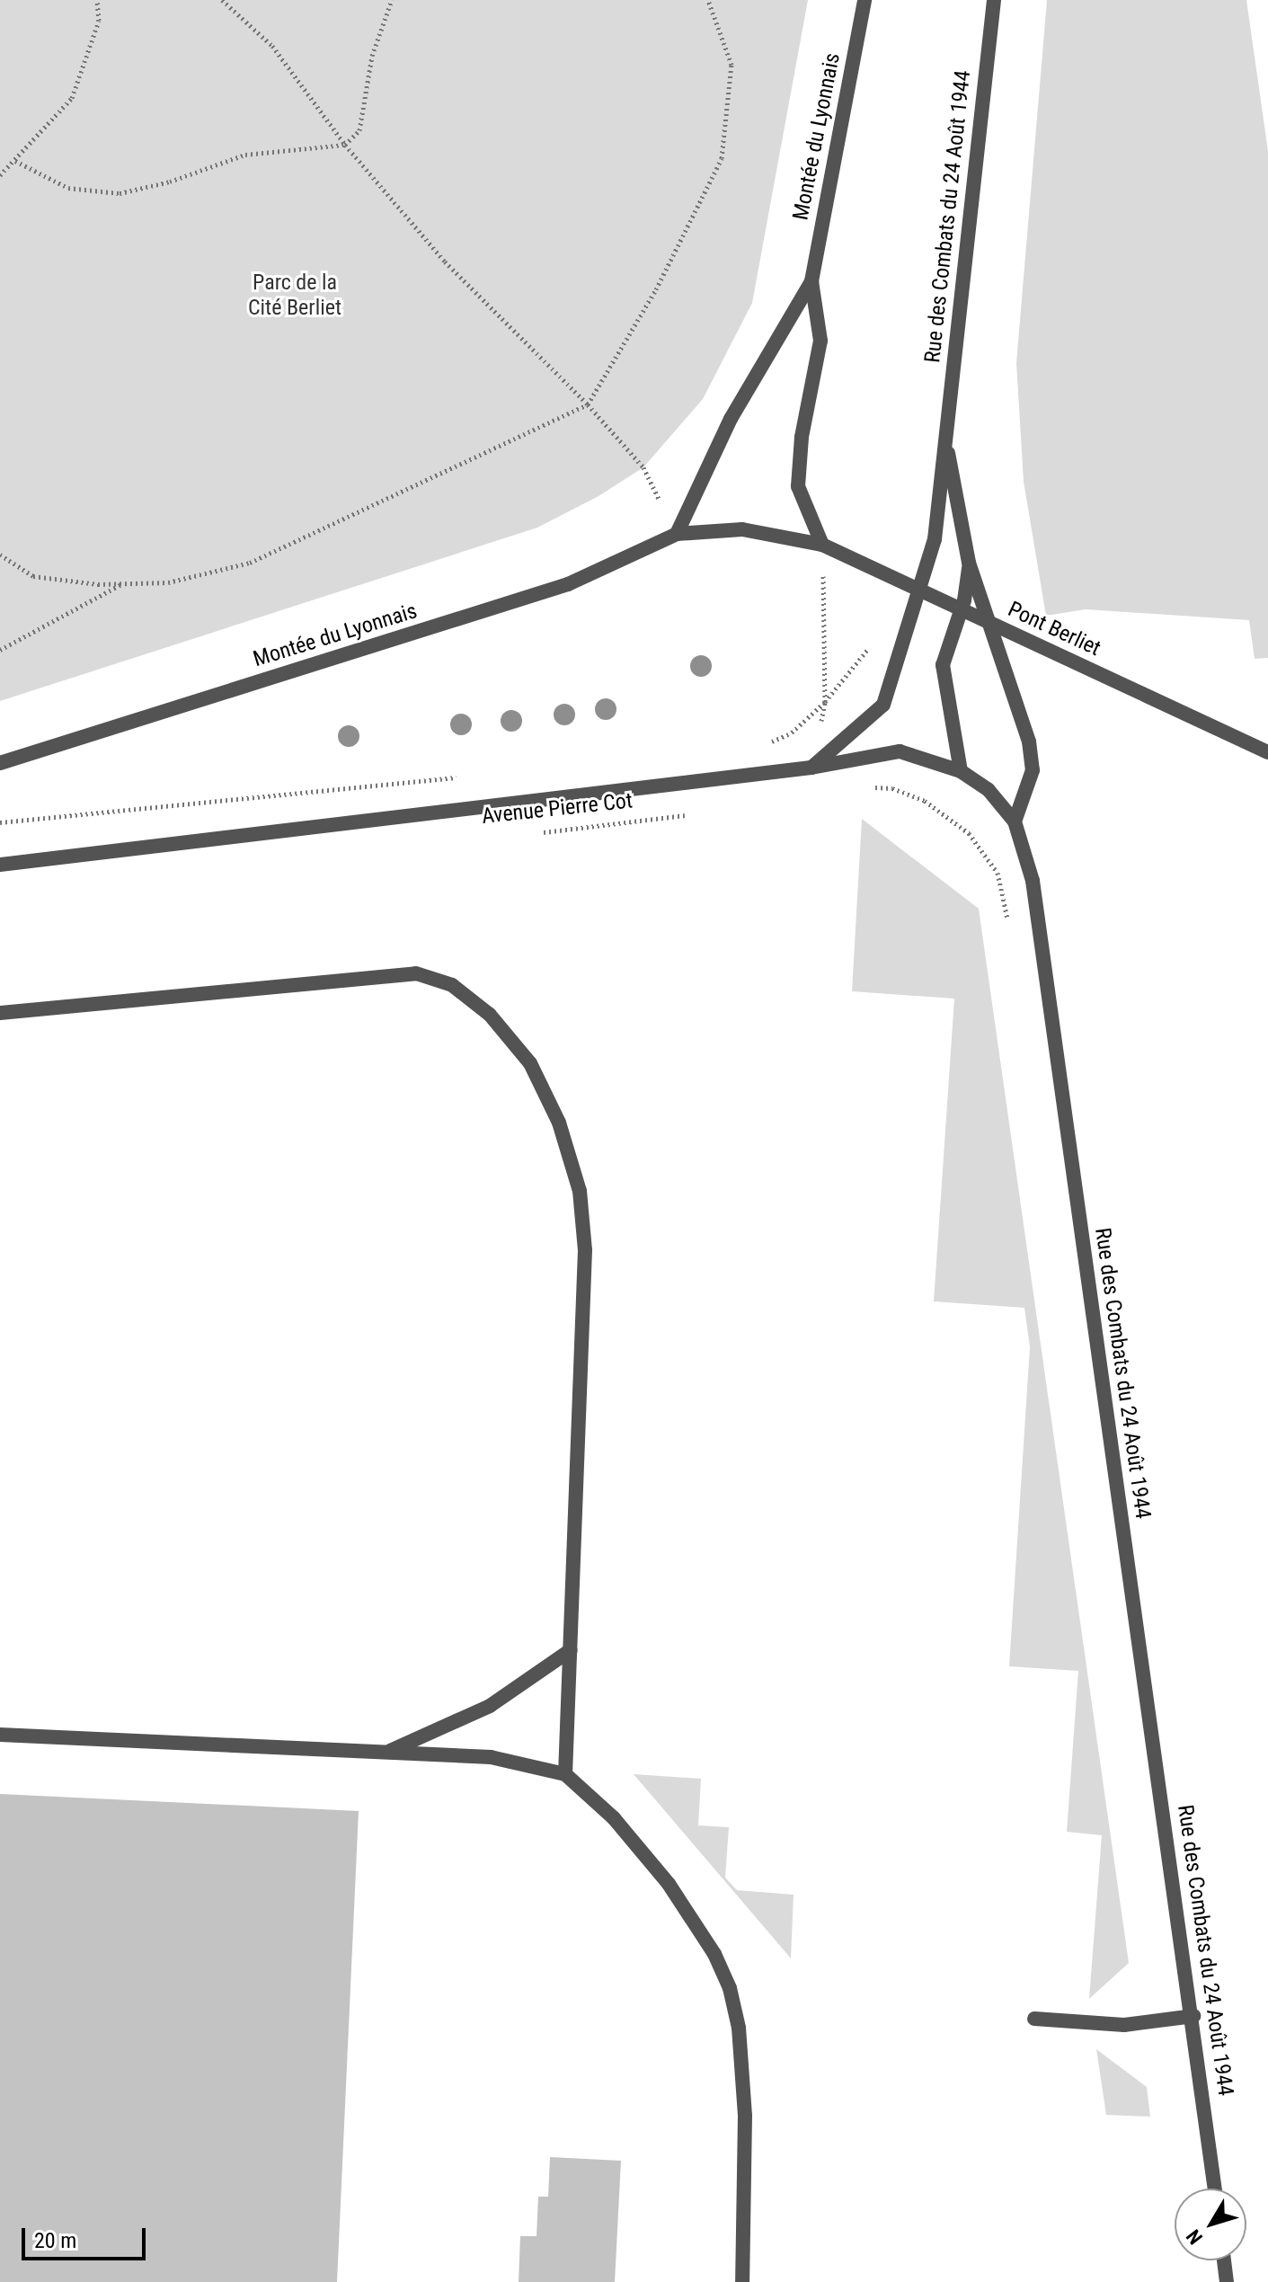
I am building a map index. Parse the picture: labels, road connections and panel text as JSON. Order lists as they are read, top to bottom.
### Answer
{
  "streets": {
    "street": [
      "Montée du Lyonnais",
      "Rue des Combats du 24 Août 1944",
      "Pont Berliet",
      "Avenue Pierre Cot"
    ]
  },
  "crossings": [
    ["Montée du Lyonnais", "Pont Berliet"],
    ["Rue des Combats du 24 Août 1944", "Avenue Pierre Cot"]
  ],
  "parks": ["Parc de la Cité Berliet"],
  "scale_bar": "20 m",
  "north": "bottom left"
}
